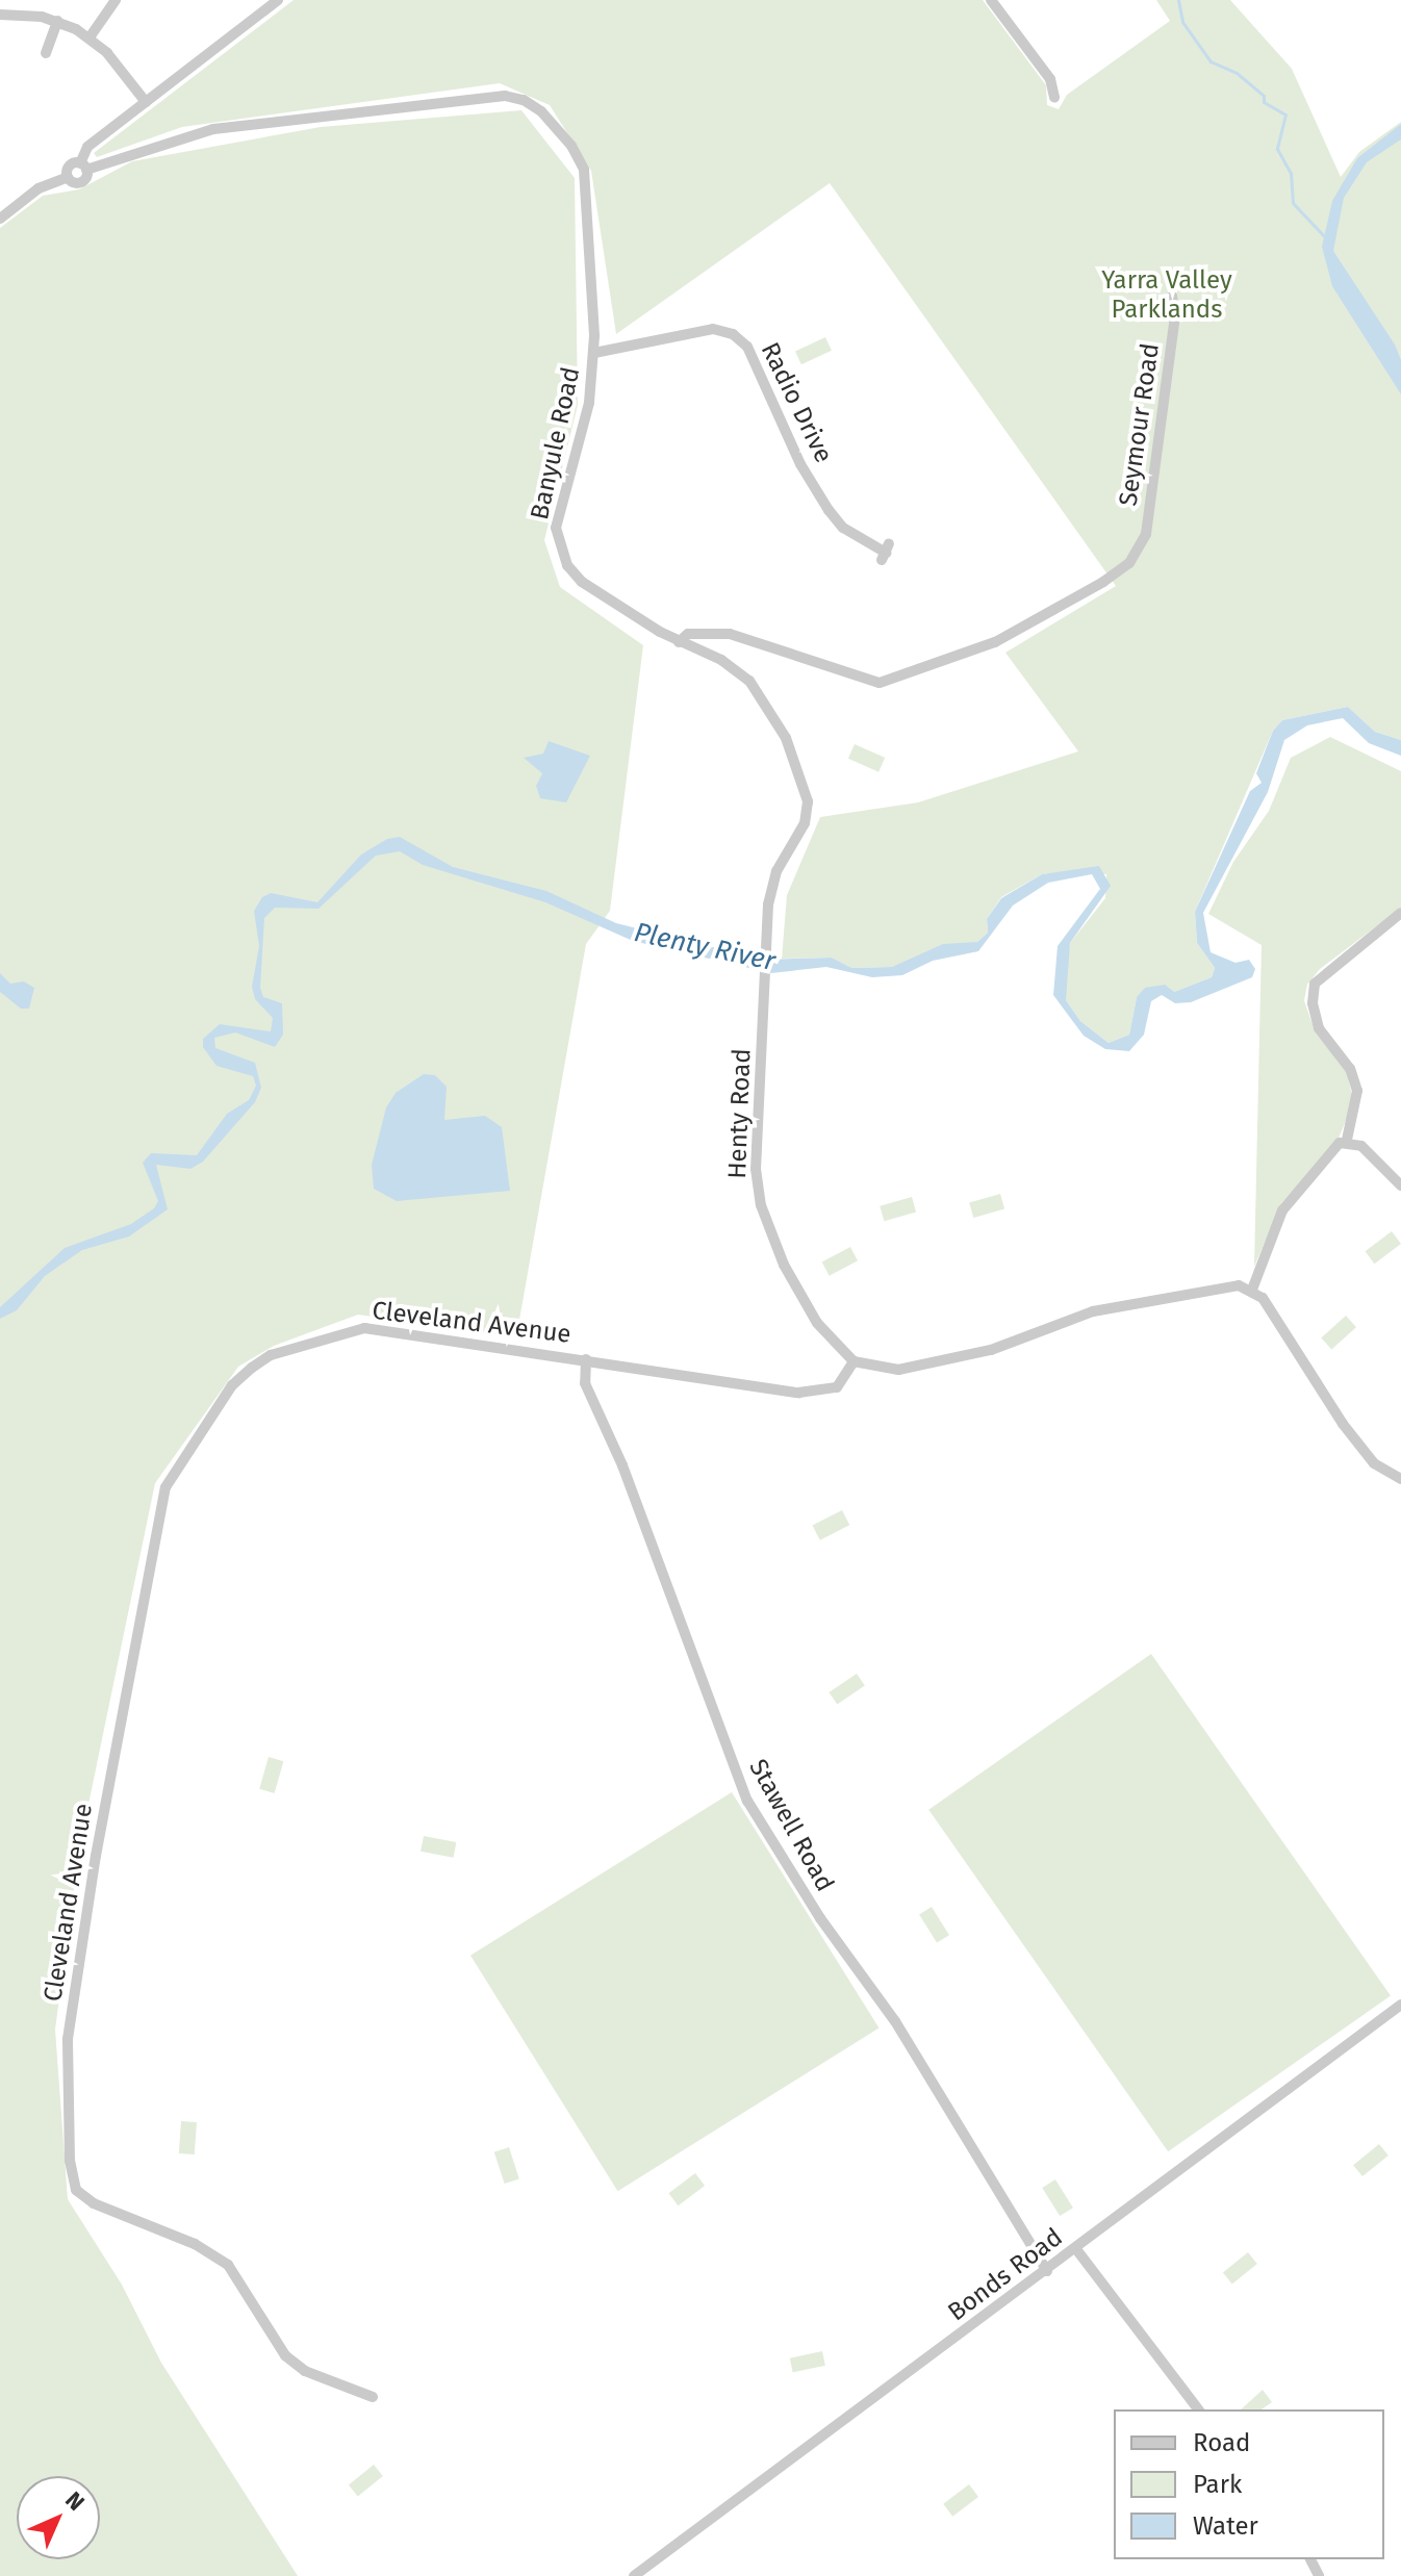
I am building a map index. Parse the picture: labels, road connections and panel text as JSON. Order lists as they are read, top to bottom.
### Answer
{
  "streets": {
    "street": [
      "Radio Drive",
      "Seymour Road",
      "Banyule Road",
      "Henty Road",
      "Cleveland Avenue",
      "Stawell Road",
      "Bonds Road"
    ]
  },
  "crossings": [
    ["Radio Drive", "Banyule Road"],
    ["Seymour Road", "Banyule Road"],
    ["Banyule Road", "Henty Road"],
    ["Henty Road", "Cleveland Avenue"],
    ["Cleveland Avenue", "Stawell Road"],
    ["Stawell Road", "Bonds Road"]
  ],
  "water": ["Plenty River"],
  "parks": ["Yarra Valley Parklands"],
  "legend": ["Road", "Park", "Water"],
  "north": "top right"
}
